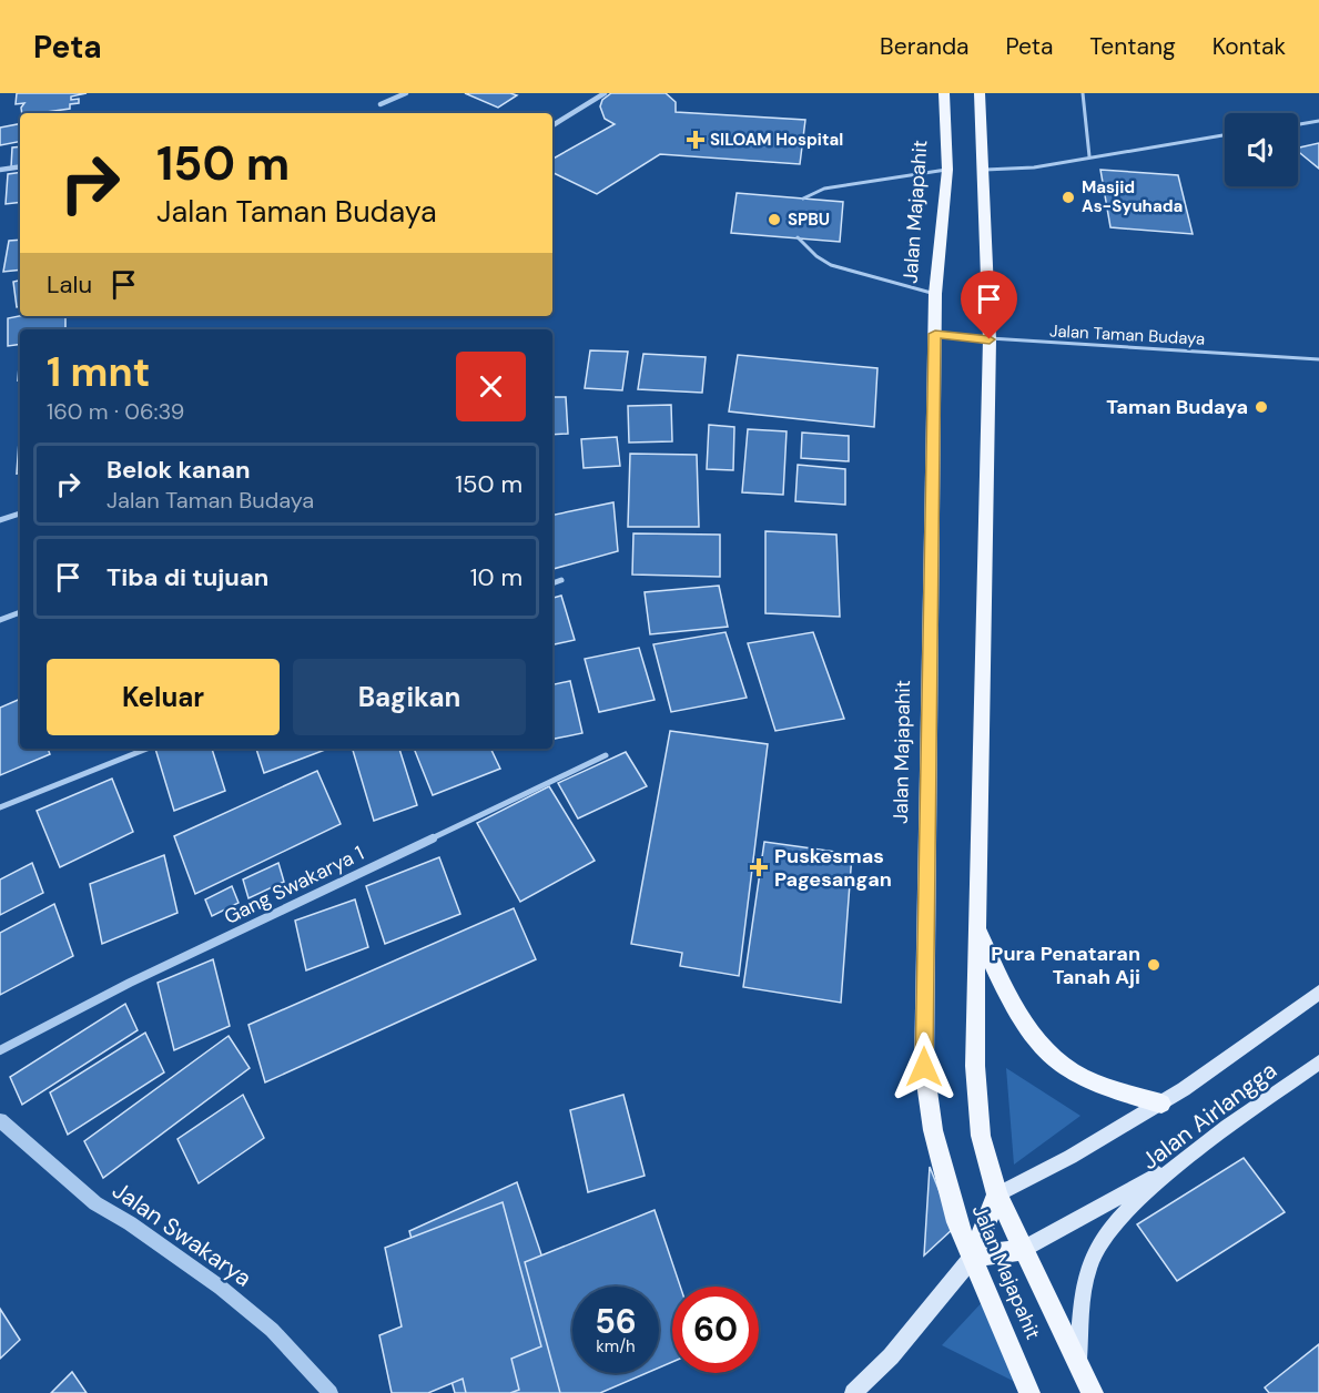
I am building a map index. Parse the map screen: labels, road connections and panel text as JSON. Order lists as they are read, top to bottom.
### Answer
{
  "streets": {
    "main road": ["Jalan Majapahit", "Jalan Airlangga"],
    "street": ["Gang Swakarya 1", "Jalan Swakarya"],
    "lane": ["Jalan Taman Budaya"]
  },
  "crossings": [
    ["Jalan Majapahit", "Jalan Taman Budaya"],
    ["Jalan Majapahit", "Jalan Airlangga"]
  ],
  "places": {
    "health": ["SILOAM Hospital", "Puskesmas Pagesangan"],
    "other": [
      "Masjid As-Syuhada",
      "SPBU",
      "Taman Budaya",
      "Pura Penataran Tanah Aji"
    ]
  },
  "page": {
    "header": "Peta",
    "nav": [
      "Beranda",
      "Peta",
      "Tentang",
      "Kontak"
    ],
    "turn": ["150 m", "Jalan Taman Budaya"],
    "then": "Lalu",
    "heading": ["1 mnt", "160 m · 06:39"],
    "list": [
      {
        "name": "Belok kanan",
        "note": "Jalan Taman Budaya",
        "value": "150 m"
      },
      {
        "name": "Tiba di tujuan",
        "value": "10 m"
      }
    ],
    "buttons": ["Keluar", "Bagikan"],
    "speed": "56 km/h",
    "limit": "60"
  }
}
